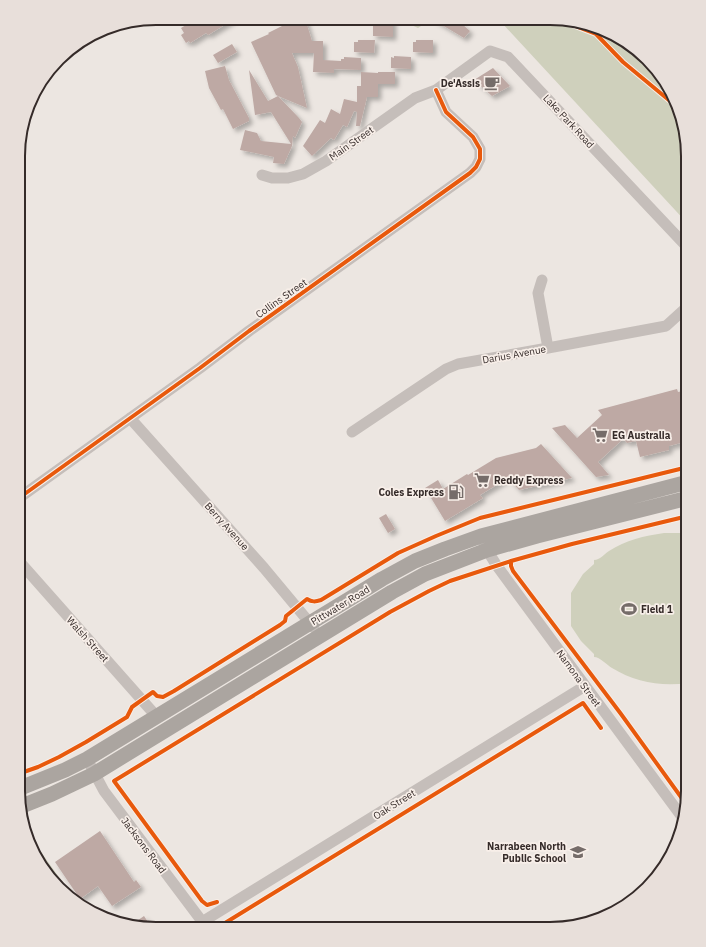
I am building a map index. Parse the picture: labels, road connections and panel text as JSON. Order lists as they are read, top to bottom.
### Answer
{
  "streets": {
    "highway": ["Pittwater Road"],
    "street": [
      "Lake Park Road",
      "Main Street",
      "Collins Street",
      "Darius Avenue",
      "Berry Avenue",
      "Walsh Street",
      "Namona Street",
      "Oak Street",
      "Jacksons Road"
    ]
  },
  "crossings": [
    ["Lake Park Road", "Main Street"],
    ["Lake Park Road", "Collins Street"],
    ["Main Street", "Collins Street"],
    ["Collins Street", "Berry Avenue"],
    ["Berry Avenue", "Pittwater Road"],
    ["Pittwater Road", "Walsh Street"],
    ["Pittwater Road", "Namona Street"],
    ["Pittwater Road", "Jacksons Road"],
    ["Namona Street", "Oak Street"]
  ],
  "places": {
    "cafe": ["De'Assis"],
    "supermarket": ["EG Australia", "Reddy Express"],
    "fuel station": ["Coles Express"],
    "sports": ["Field 1"],
    "school or university": ["Narrabeen North Public School"]
  }
}
